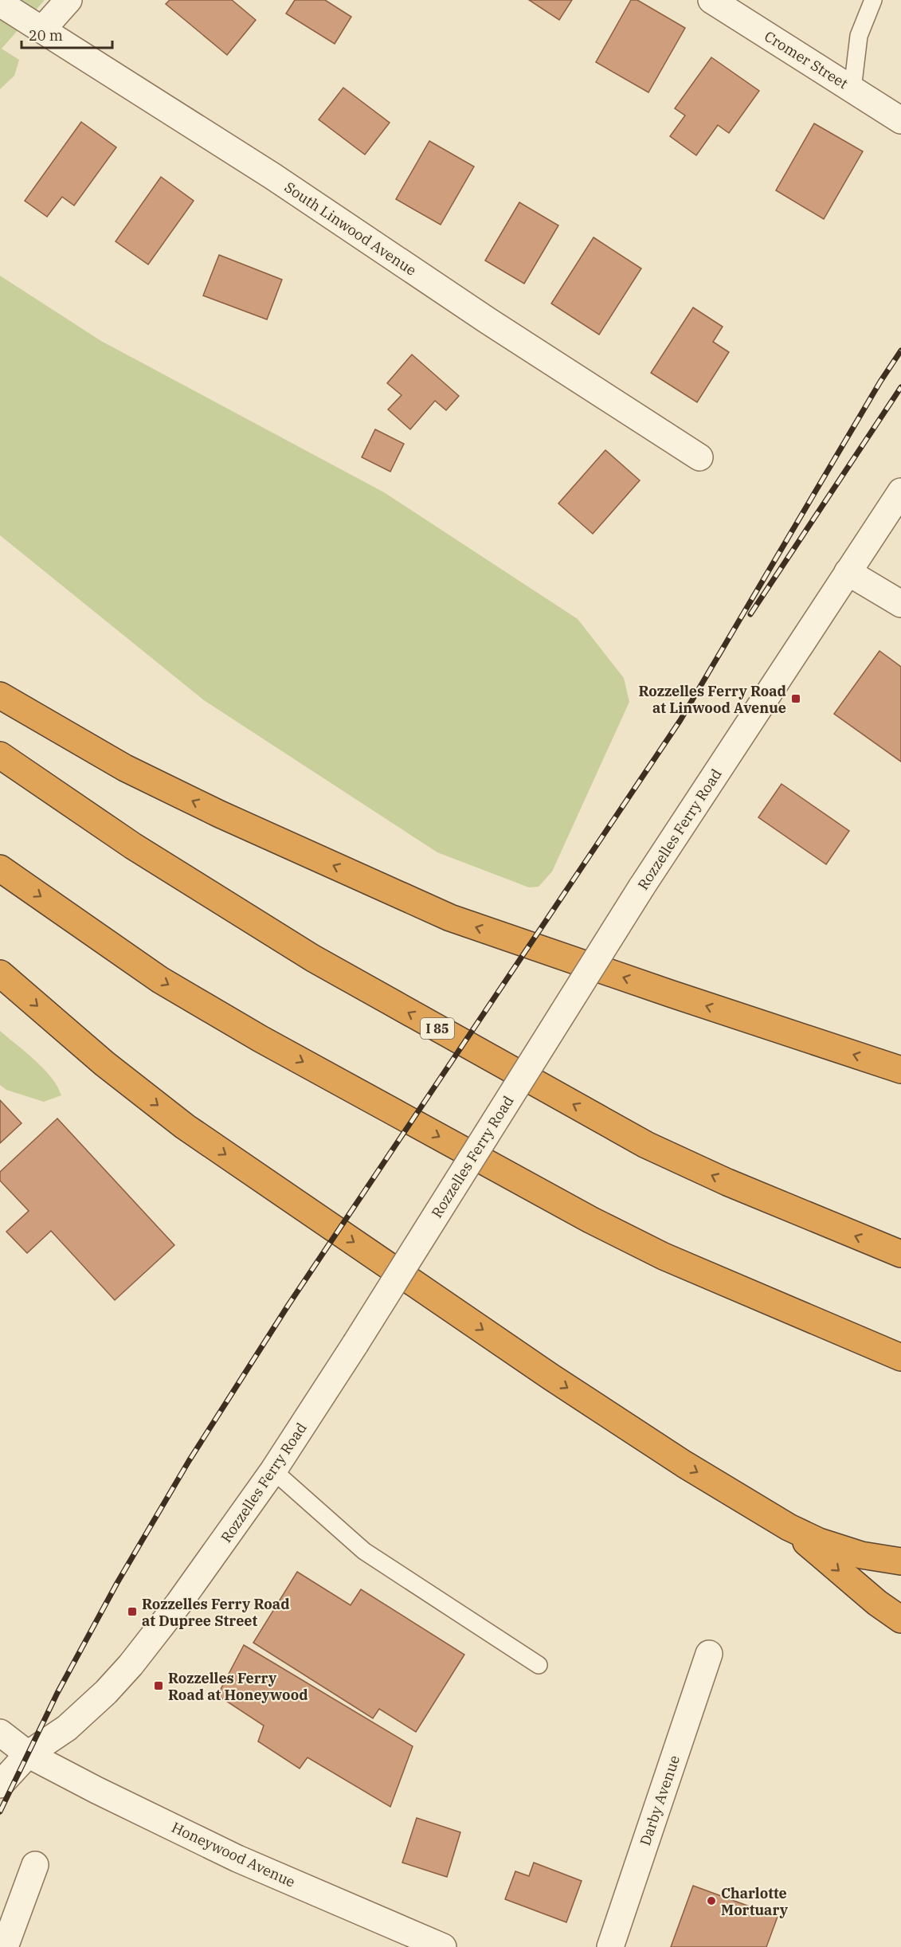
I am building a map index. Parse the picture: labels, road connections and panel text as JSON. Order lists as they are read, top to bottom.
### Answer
{
  "streets": {
    "highway": ["I 85"],
    "street": [
      "Cromer Street",
      "South Linwood Avenue",
      "Rozzelles Ferry Road",
      "Darby Avenue",
      "Honeywood Avenue"
    ]
  },
  "crossings": [
    ["Rozzelles Ferry Road", "Honeywood Avenue"]
  ],
  "places": {
    "transit": ["Rozzelles Ferry Road at Linwood Avenue", "Rozzelles Ferry Road at Dupree Street", "Rozzelles Ferry Road at Honeywood"],
    "other": ["Charlotte Mortuary"]
  },
  "scale_bar": "20 m"
}
